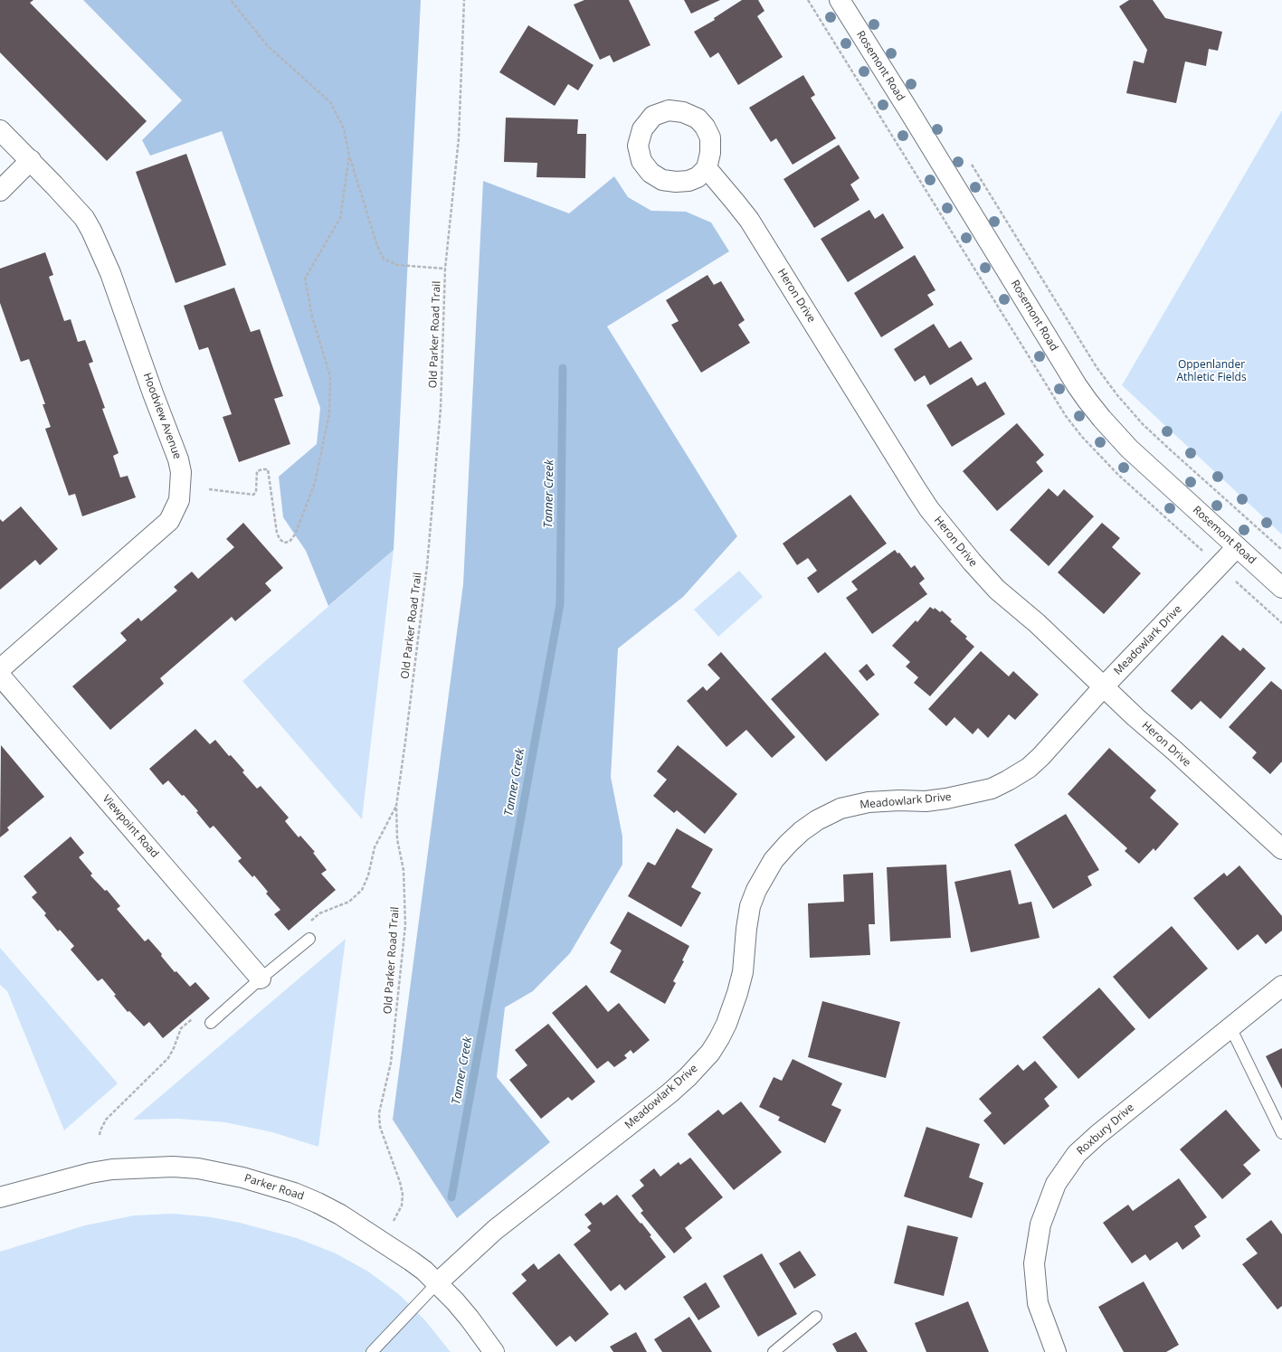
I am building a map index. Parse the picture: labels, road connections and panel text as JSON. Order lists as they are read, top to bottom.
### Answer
{
  "streets": {
    "street": [
      "Rosemont Road",
      "Heron Drive",
      "Hoodview Avenue",
      "Meadowlark Drive",
      "Viewpoint Road",
      "Roxbury Drive",
      "Parker Road"
    ],
    "path": ["Old Parker Road Trail"]
  },
  "crossings": [
    ["Rosemont Road", "Meadowlark Drive"],
    ["Heron Drive", "Meadowlark Drive"],
    ["Old Parker Road Trail", "Parker Road"],
    ["Meadowlark Drive", "Parker Road"]
  ],
  "water": ["Tanner Creek"],
  "parks": ["Oppenlander Athletic Fields"]
}
